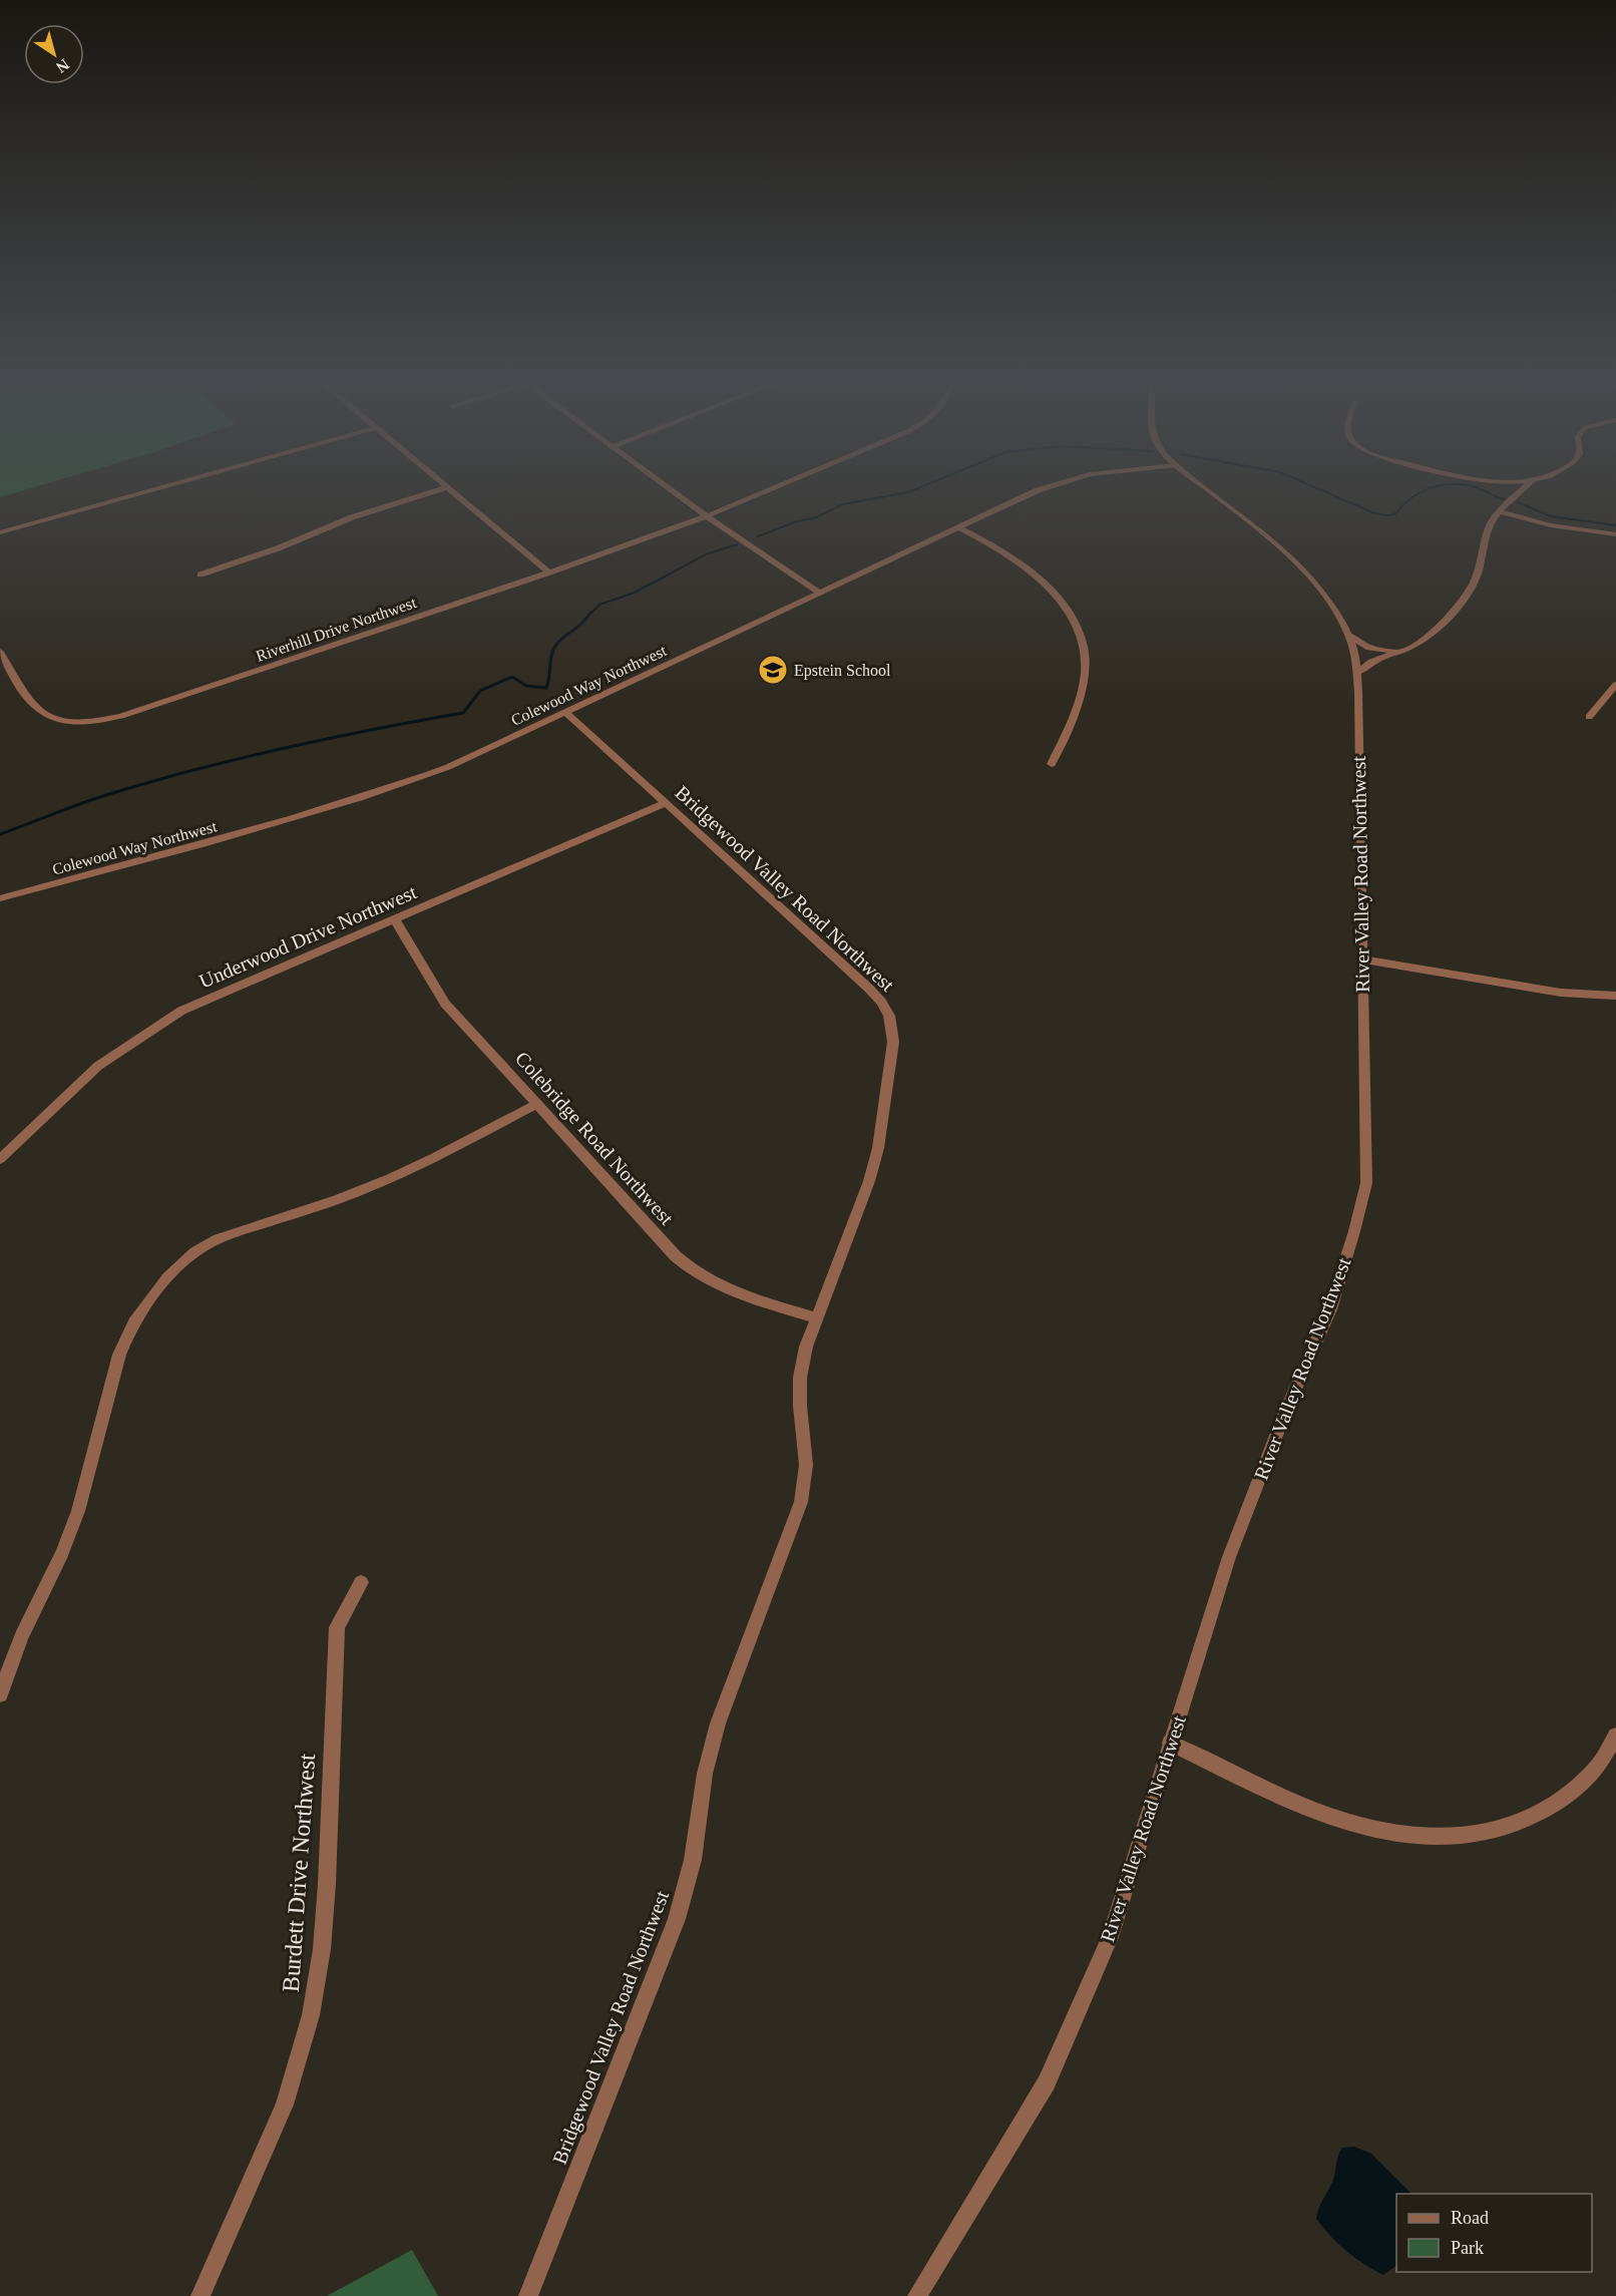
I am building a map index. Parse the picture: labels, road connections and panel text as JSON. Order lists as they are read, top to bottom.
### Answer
{
  "streets": {
    "street": [
      "Riverhill Drive Northwest",
      "Colewood Way Northwest",
      "River Valley Road Northwest",
      "Bridgewood Valley Road Northwest",
      "Underwood Drive Northwest",
      "Colebridge Road Northwest",
      "Burdett Drive Northwest"
    ]
  },
  "crossings": [
    ["Colewood Way Northwest", "Bridgewood Valley Road Northwest"],
    ["Bridgewood Valley Road Northwest", "Underwood Drive Northwest"],
    ["Bridgewood Valley Road Northwest", "Colebridge Road Northwest"],
    ["Underwood Drive Northwest", "Colebridge Road Northwest"]
  ],
  "places": {
    "school or university": ["Epstein School"]
  },
  "legend": ["Road", "Park"],
  "north": "bottom right"
}
